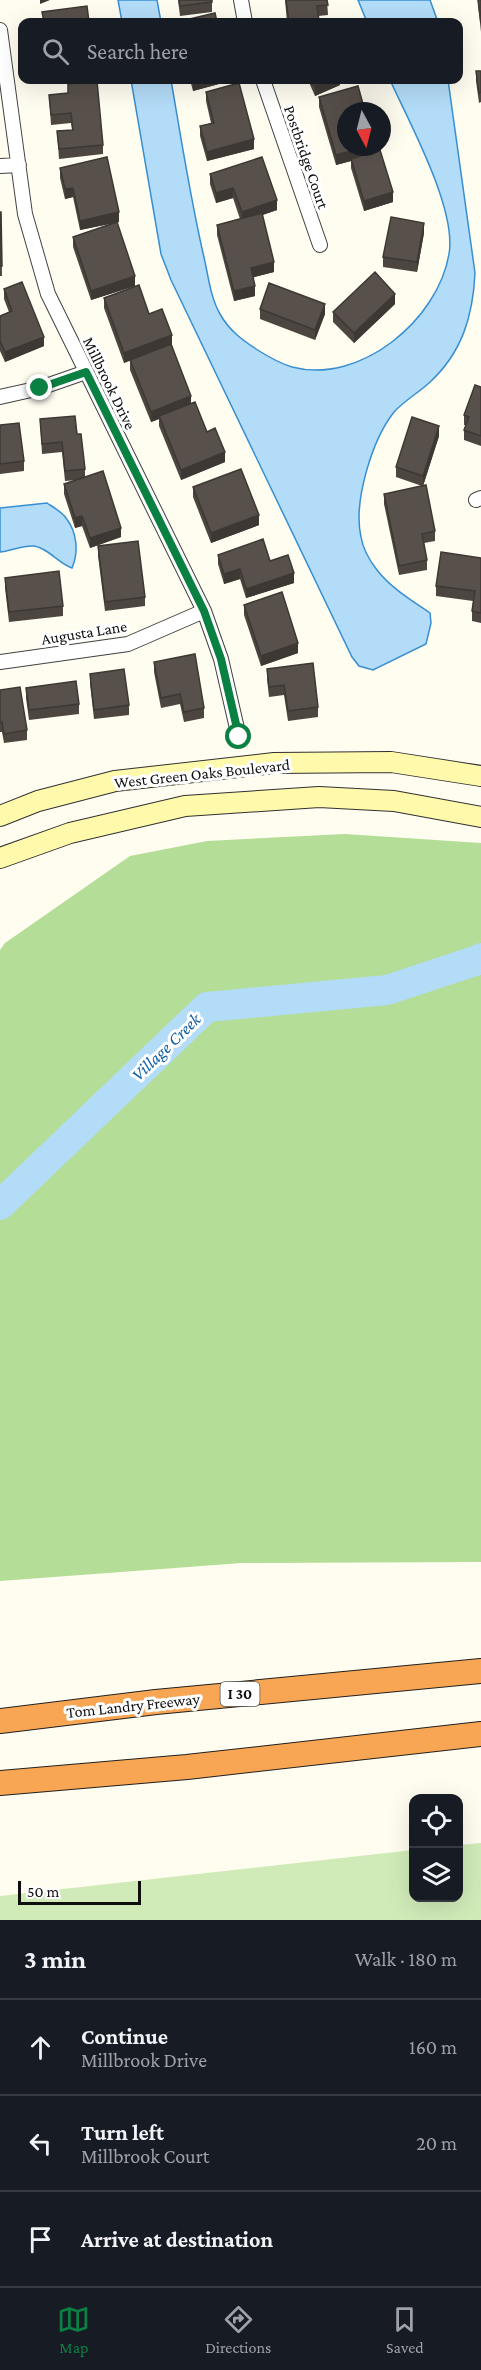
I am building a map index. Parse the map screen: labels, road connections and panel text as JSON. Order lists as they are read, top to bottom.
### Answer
{
  "streets": {
    "highway": ["I 30", "Tom Landry Freeway"],
    "main road": ["West Green Oaks Boulevard"],
    "street": ["Postbridge Court", "Millbrook Drive", "Augusta Lane"]
  },
  "crossings": [
    ["Millbrook Drive", "Augusta Lane"]
  ],
  "water": ["Village Creek"],
  "scale_bar": "50 m",
  "north": "bottom",
  "page": {
    "search": "Search here",
    "scale": "50 m",
    "heading": ["3 min", "Walk · 180 m"],
    "list": [
      ["Continue", "Millbrook Drive", "160 m"],
      ["Turn left", "Millbrook Court", "20 m"],
      "Arrive at destination"
    ],
    "nav": ["Map", "Directions", "Saved"]
  }
}
